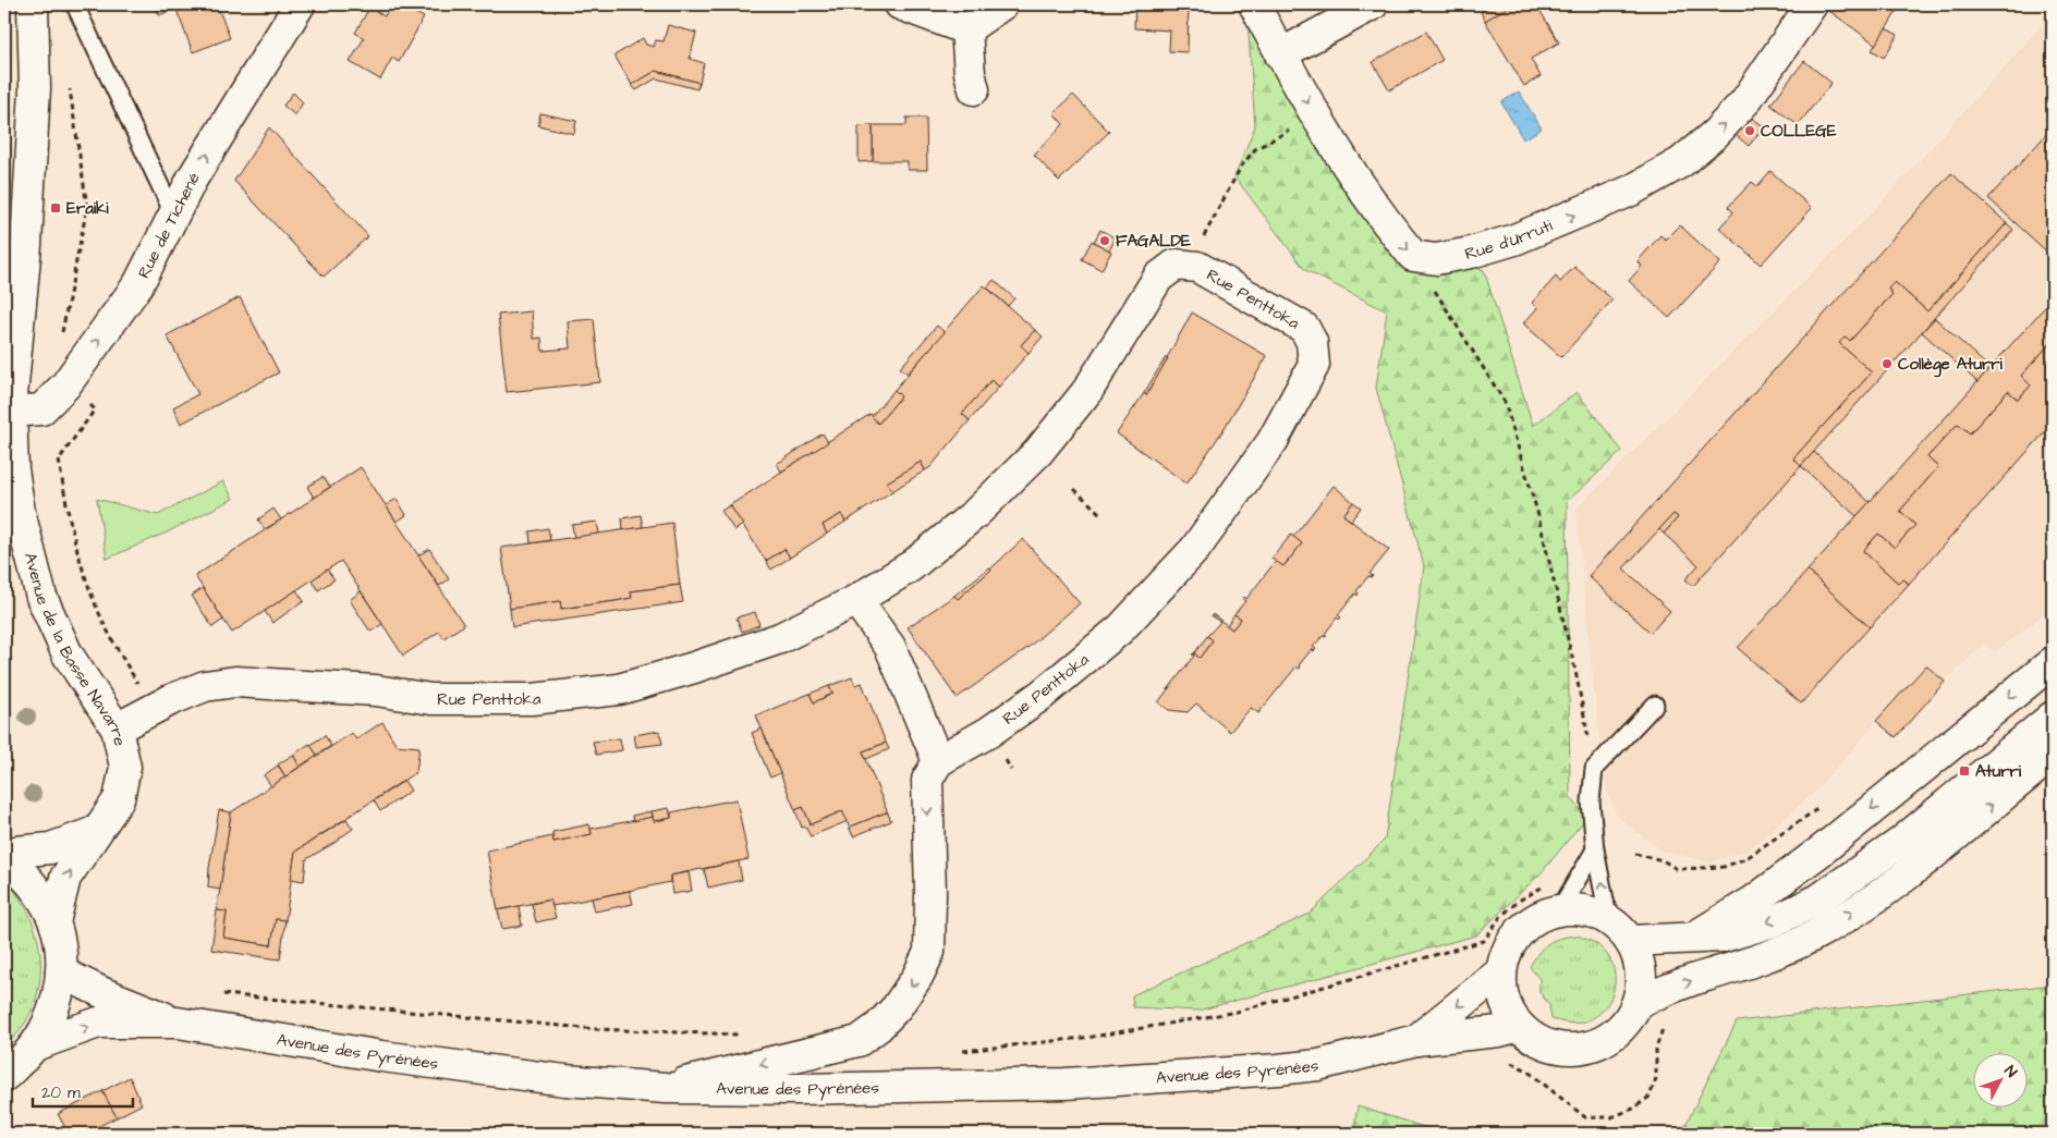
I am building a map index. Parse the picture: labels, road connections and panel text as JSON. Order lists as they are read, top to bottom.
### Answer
{
  "streets": {
    "street": [
      "Rue de Tichené",
      "Rue d'Urruti",
      "Rue Penttoka",
      "Avenue de la Basse Navarre",
      "Avenue des Pyrénées"
    ]
  },
  "crossings": [
    ["Rue de Tichené", "Avenue de la Basse Navarre"],
    ["Rue Penttoka", "Avenue de la Basse Navarre"]
  ],
  "one_way": ["Rue de Tichené", "Rue d'Urruti"],
  "places": {
    "other": ["COLLEGE", "FAGALDE", "Collège Aturri"],
    "transit": ["Eraiki", "Aturri"]
  },
  "scale_bar": "20 m",
  "north": "top right"
}
